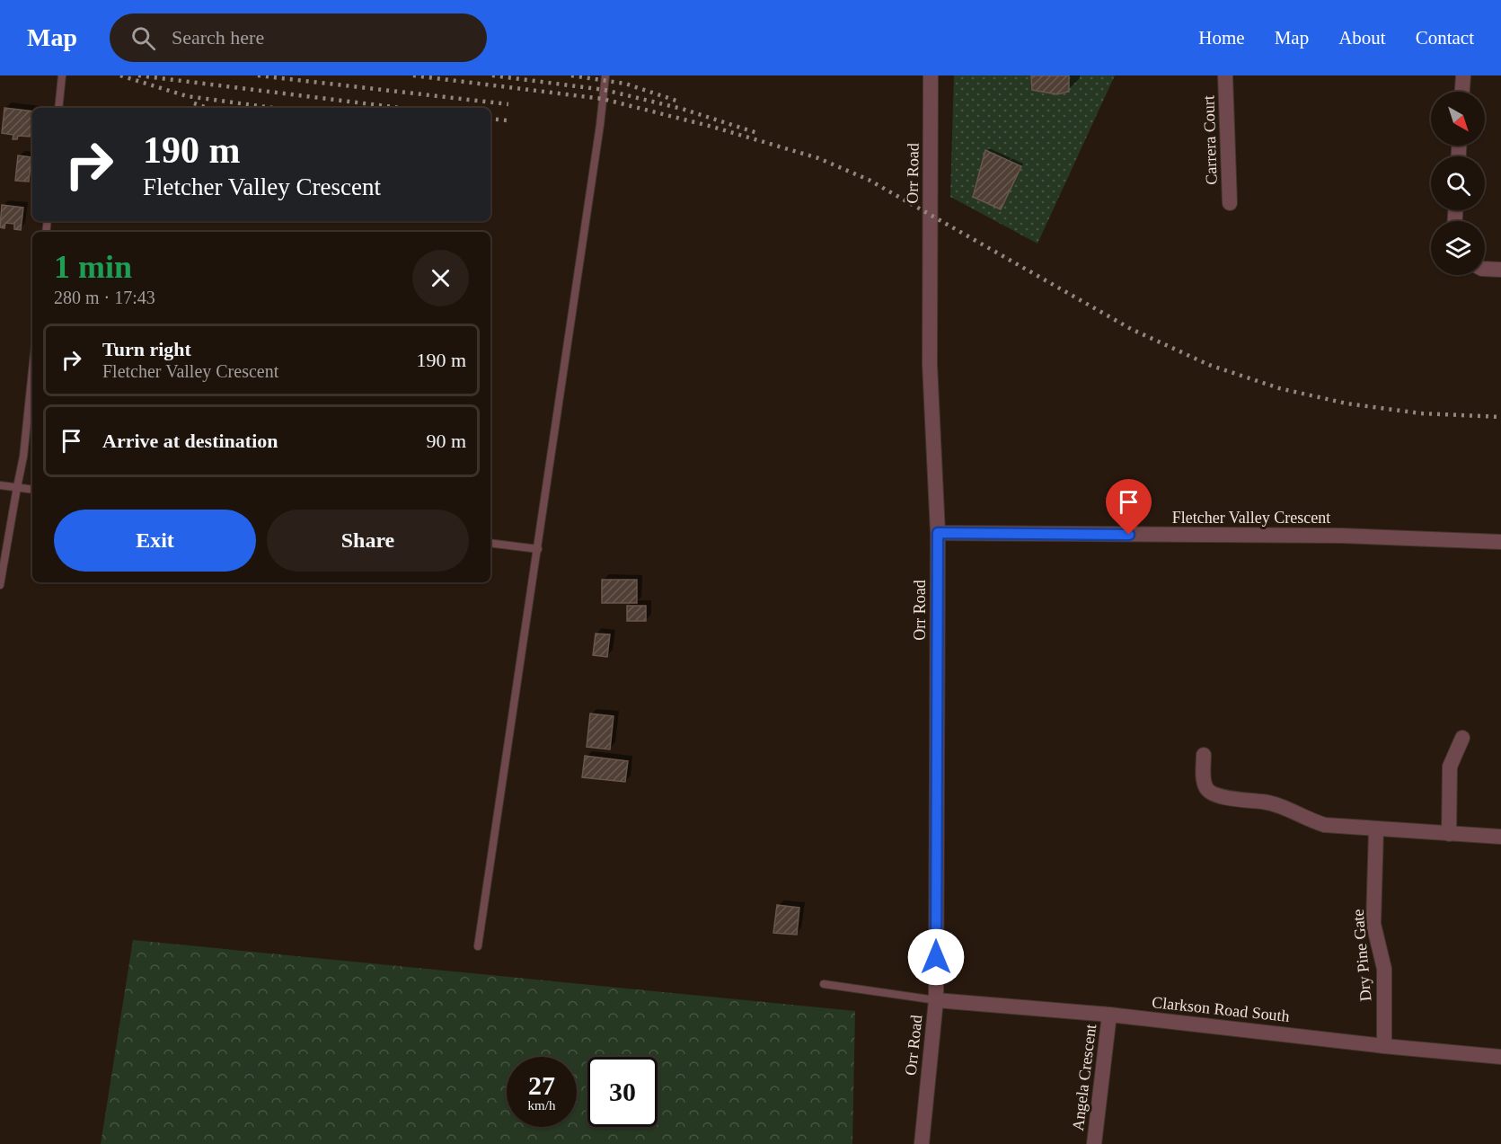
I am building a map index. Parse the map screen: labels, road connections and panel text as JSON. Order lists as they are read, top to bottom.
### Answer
{
  "streets": {
    "street": [
      "Carrera Court",
      "Orr Road",
      "Fletcher Valley Crescent",
      "Dry Pine Gate",
      "Clarkson Road South",
      "Angela Crescent"
    ]
  },
  "crossings": [
    ["Orr Road", "Fletcher Valley Crescent"],
    ["Orr Road", "Clarkson Road South"],
    ["Dry Pine Gate", "Clarkson Road South"],
    ["Clarkson Road South", "Angela Crescent"]
  ],
  "north": "bottom right",
  "page": {
    "header": "Map",
    "search": "Search here",
    "nav": [
      "Home",
      "Map",
      "About",
      "Contact"
    ],
    "turn": ["190 m", "Fletcher Valley Crescent"],
    "heading": ["1 min", "280 m · 17:43"],
    "list": [
      {
        "name": "Turn right",
        "note": "Fletcher Valley Crescent",
        "value": "190 m"
      },
      {
        "name": "Arrive at destination",
        "value": "90 m"
      }
    ],
    "buttons": ["Exit", "Share"],
    "speed": "27 km/h",
    "limit": "30"
  }
}
